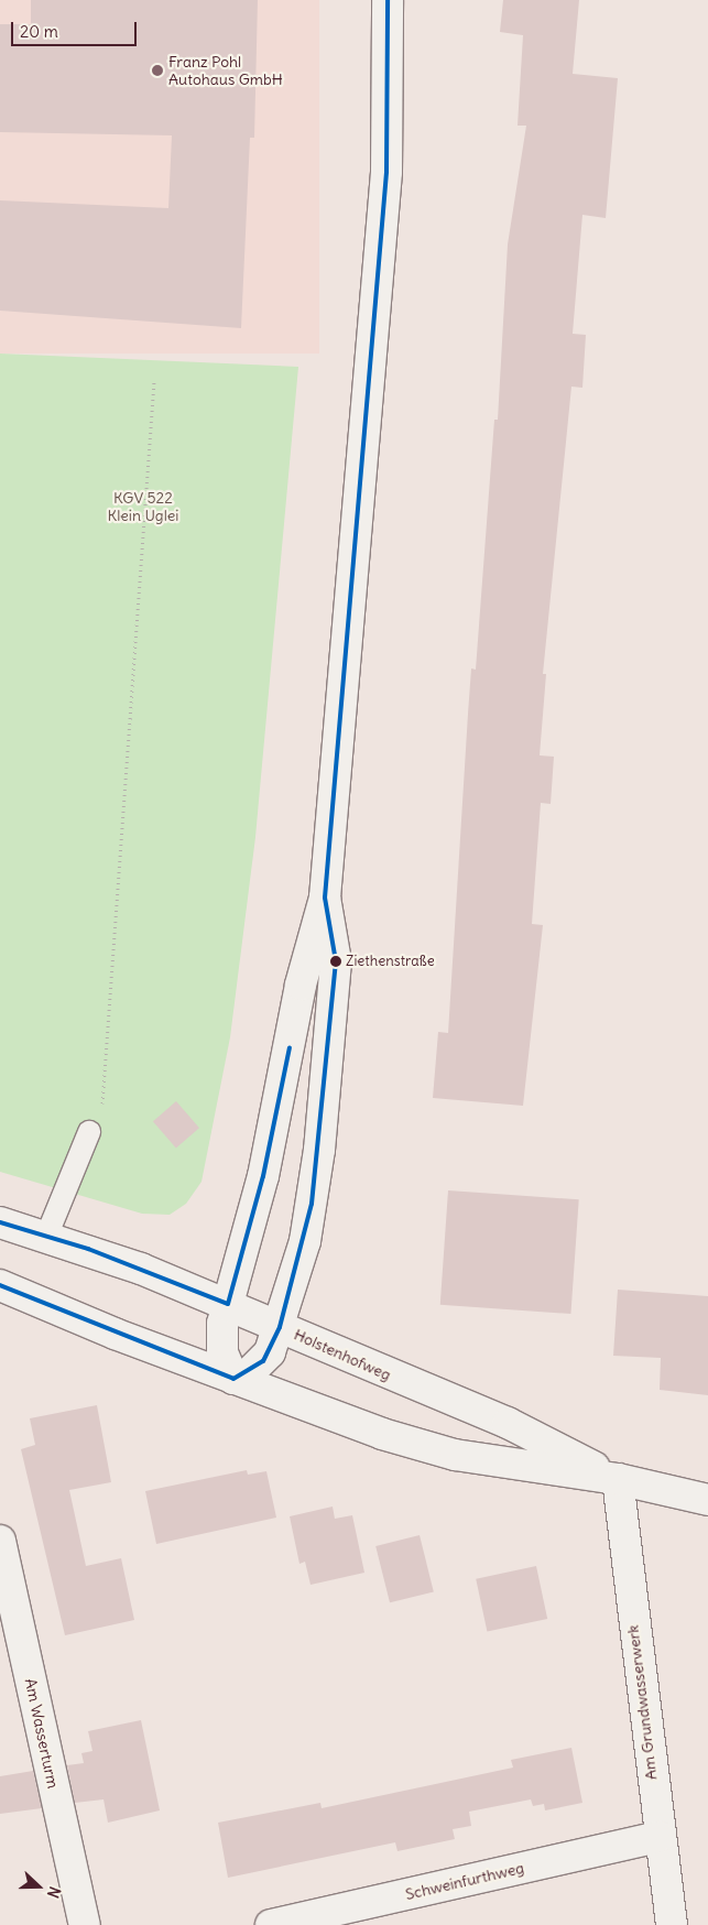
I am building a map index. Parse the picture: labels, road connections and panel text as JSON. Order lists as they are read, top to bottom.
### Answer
{
  "streets": {
    "street": [
      "Holstenhofweg",
      "Am Grundwasserwerk",
      "Am Wasserturm",
      "Schweinfurthweg"
    ]
  },
  "crossings": [
    ["Holstenhofweg", "Am Grundwasserwerk"],
    ["Am Grundwasserwerk", "Schweinfurthweg"]
  ],
  "parks": ["KGV 522 Klein Uglei"],
  "places": ["Franz Pohl Autohaus GmbH", "Ziethenstraße"],
  "scale_bar": "20 m",
  "north": "right"
}
